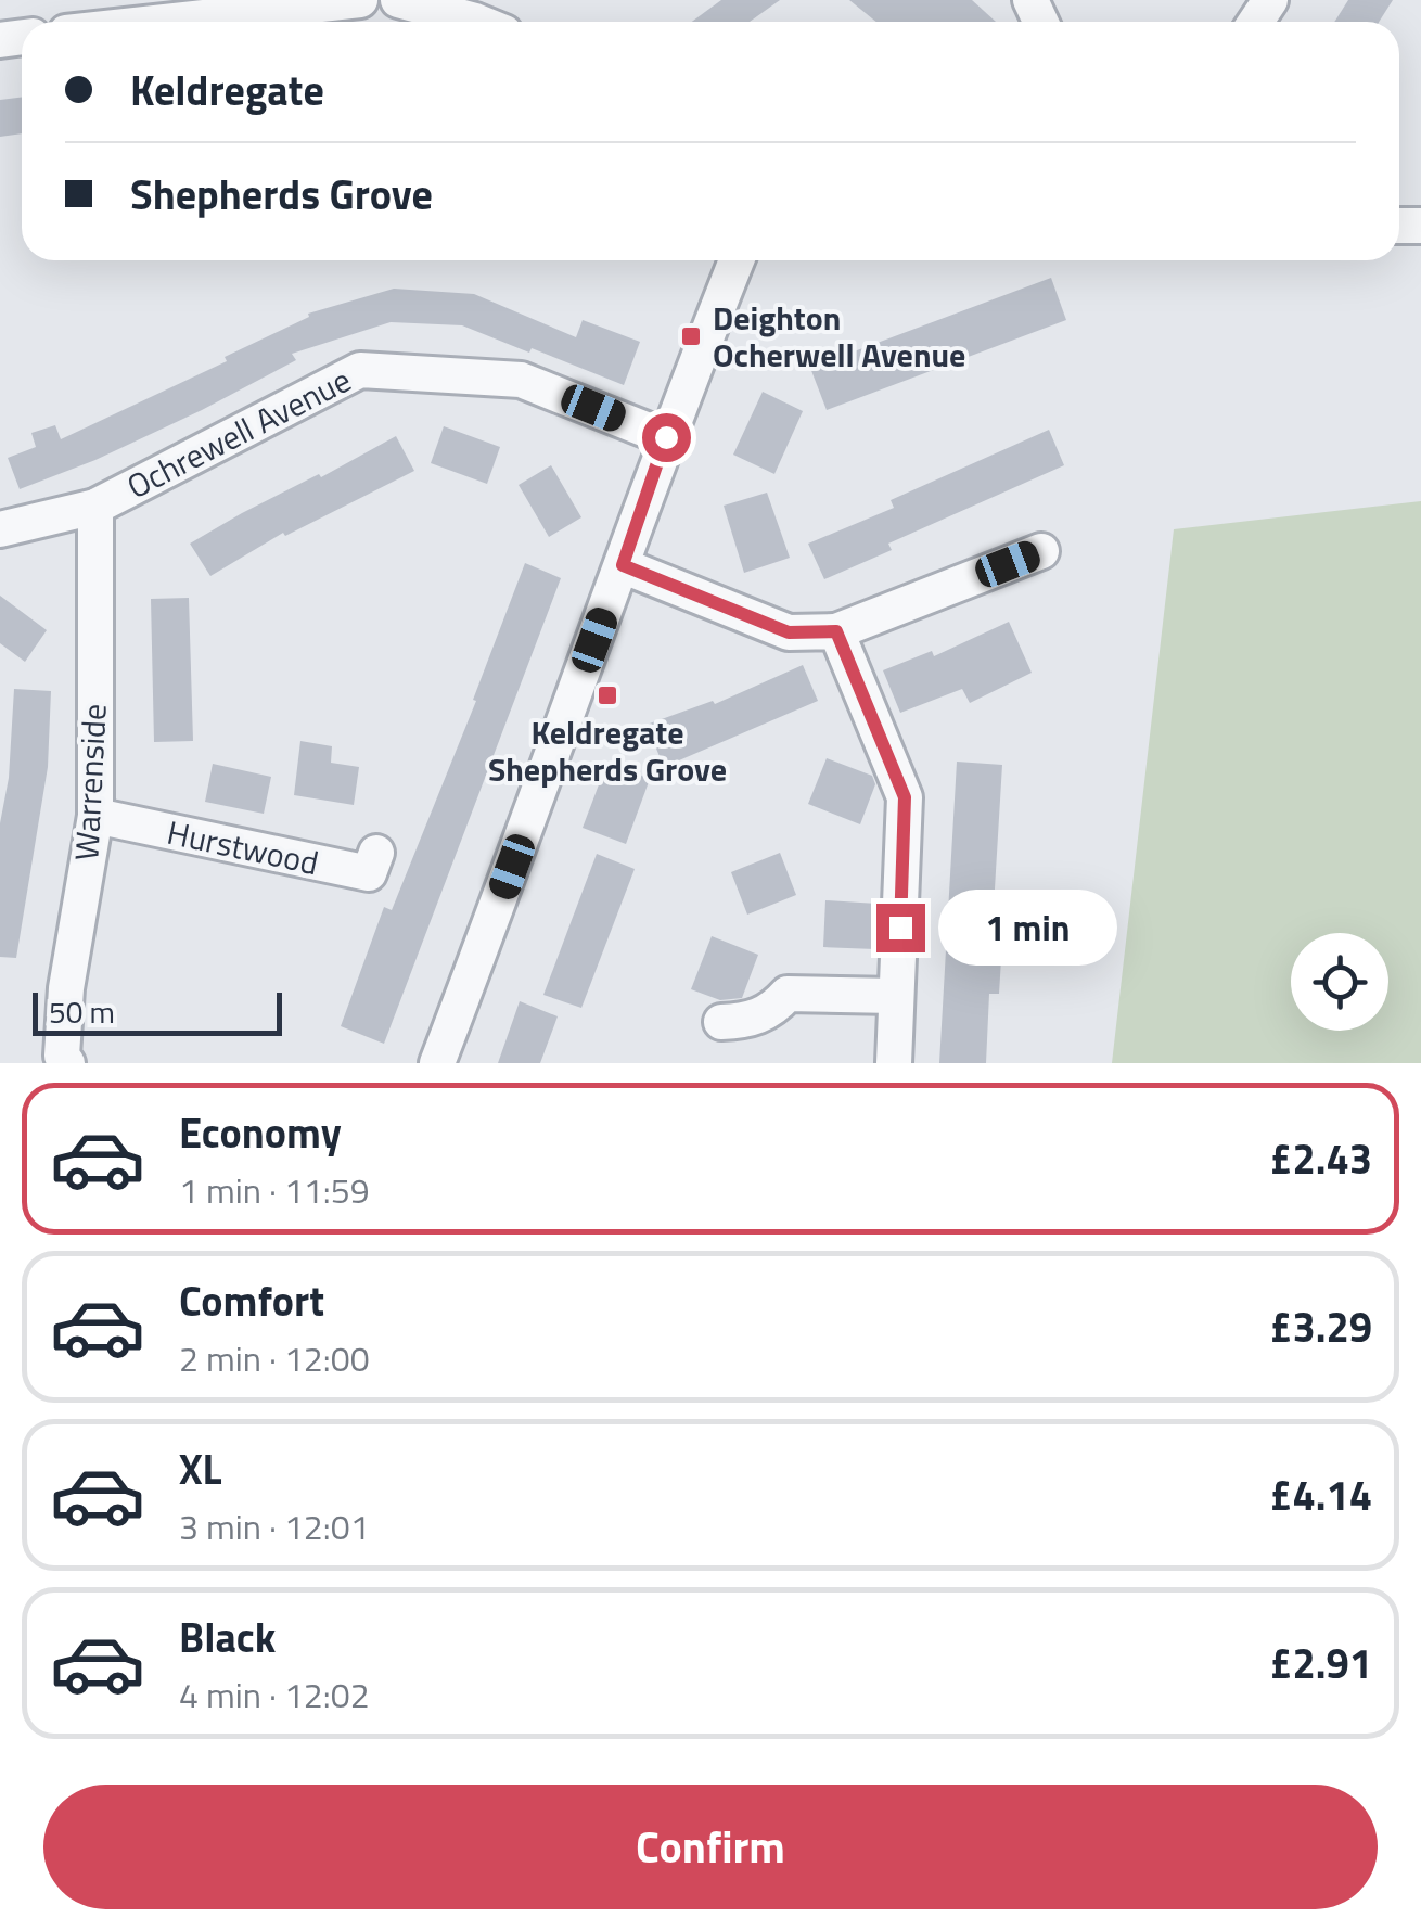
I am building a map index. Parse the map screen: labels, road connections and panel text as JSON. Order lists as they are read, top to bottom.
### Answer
{
  "streets": {
    "street": ["Ochrewell Avenue", "Warrenside", "Hurstwood"]
  },
  "crossings": [
    ["Ochrewell Avenue", "Warrenside"],
    ["Warrenside", "Hurstwood"]
  ],
  "places": {
    "transit": ["Deighton Ocherwell Avenue", "Keldregate Shepherds Grove"]
  },
  "scale_bar": "50 m",
  "page": {
    "banner": ["Keldregate", "Shepherds Grove"],
    "bubble": "1 min",
    "scale": "50 m",
    "list": [
      {
        "name": "Economy",
        "note": "1 min · 11:59",
        "value": "£2.43"
      },
      {
        "name": "Comfort",
        "note": "2 min · 12:00",
        "value": "£3.29"
      },
      {
        "name": "XL",
        "note": "3 min · 12:01",
        "value": "£4.14"
      },
      {
        "name": "Black",
        "note": "4 min · 12:02",
        "value": "£2.91"
      }
    ],
    "buttons": "Confirm"
  }
}
